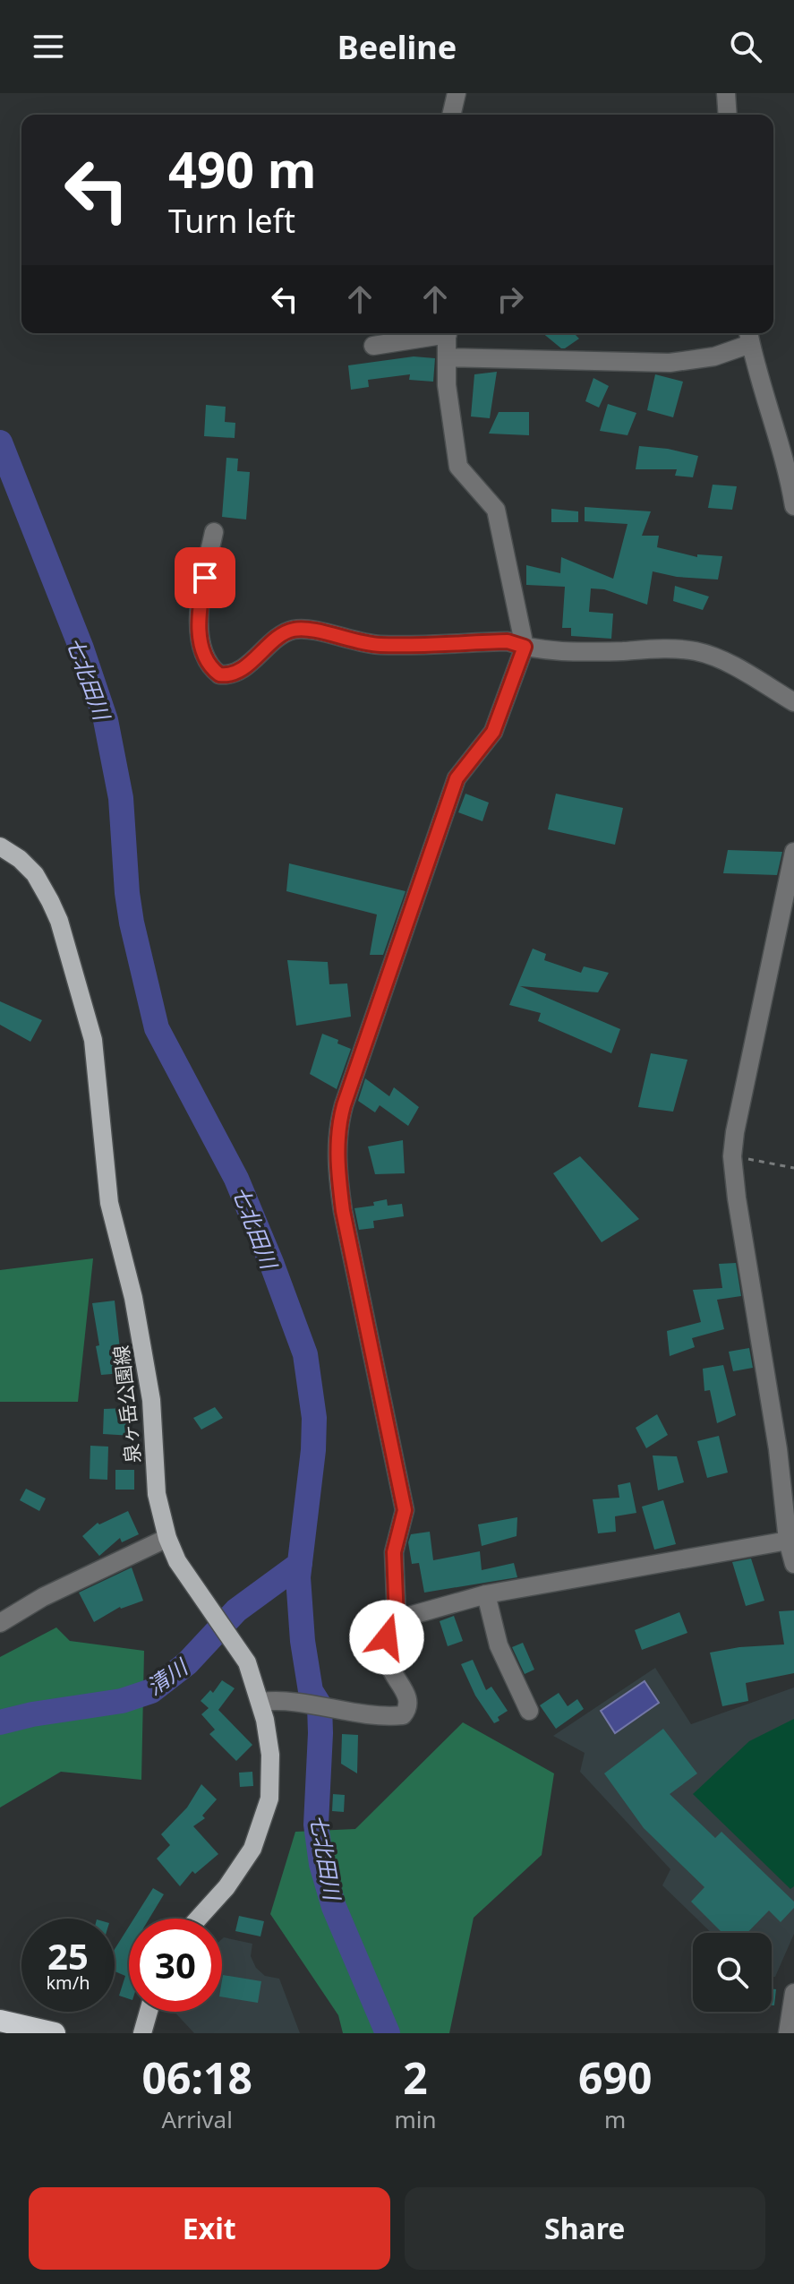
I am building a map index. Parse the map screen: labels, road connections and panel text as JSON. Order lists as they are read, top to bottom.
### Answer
{
  "streets": {
    "main road": ["泉ヶ岳公園線"]
  },
  "water": ["七北田川", "清川"],
  "page": {
    "header": "Beeline",
    "turn": ["490 m", "Turn left"],
    "speed": "25 km/h",
    "limit": "30",
    "eta": [
      "06:18",
      "Arrival",
      "2",
      "min",
      "690",
      "m"
    ],
    "buttons": ["Exit", "Share"]
  }
}
